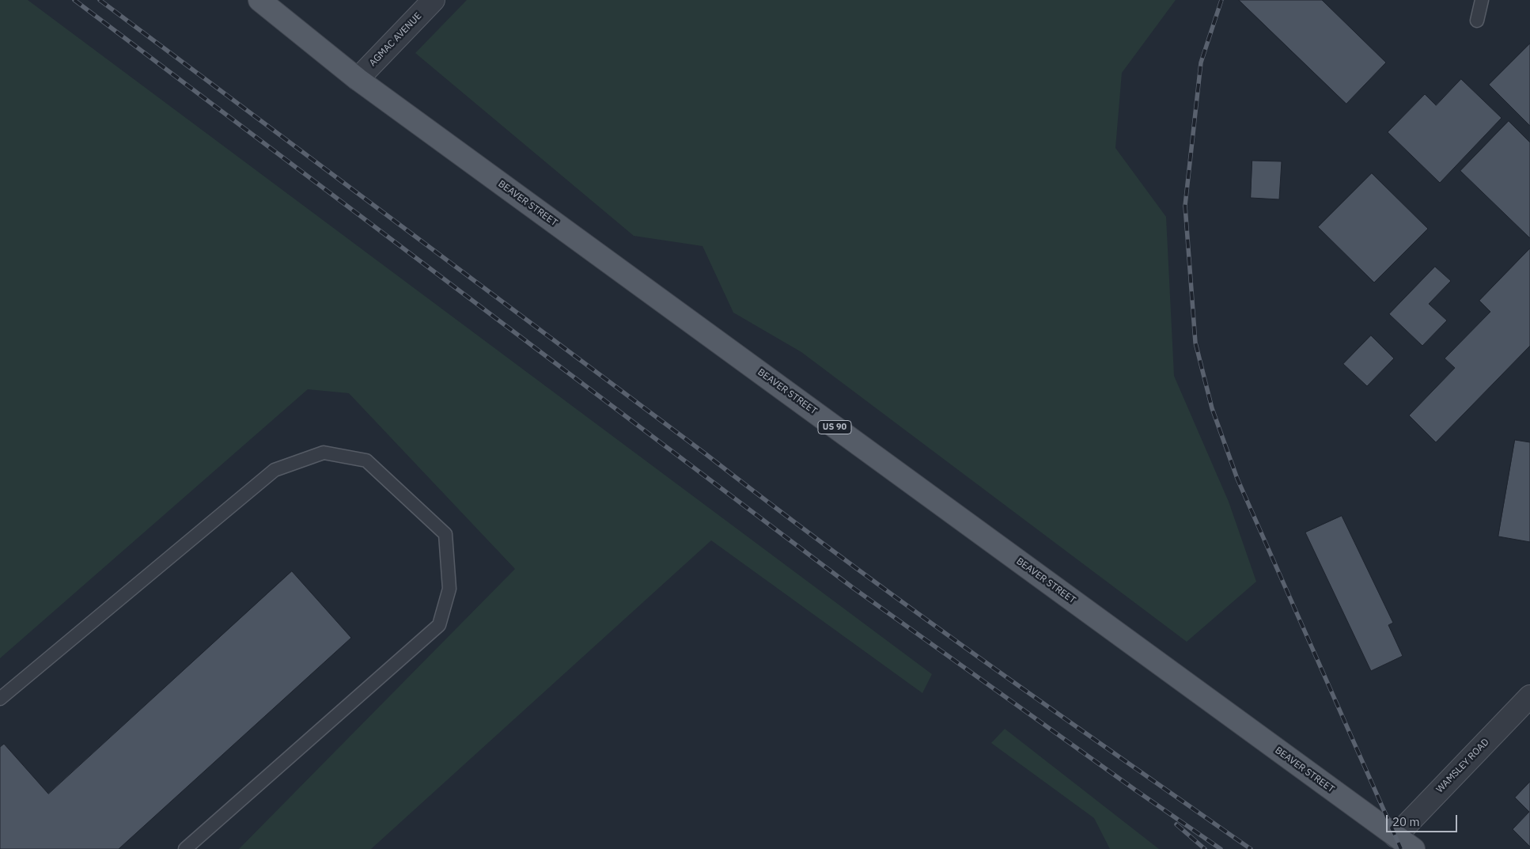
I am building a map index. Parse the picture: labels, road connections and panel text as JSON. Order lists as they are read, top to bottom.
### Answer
{
  "streets": {
    "main road": ["BEAVER STREET", "US 90"],
    "street": ["AGMAC AVENUE", "WAMSLEY ROAD"]
  },
  "crossings": [
    ["AGMAC AVENUE", "BEAVER STREET"],
    ["BEAVER STREET", "WAMSLEY ROAD"]
  ],
  "scale_bar": "20 m"
}
